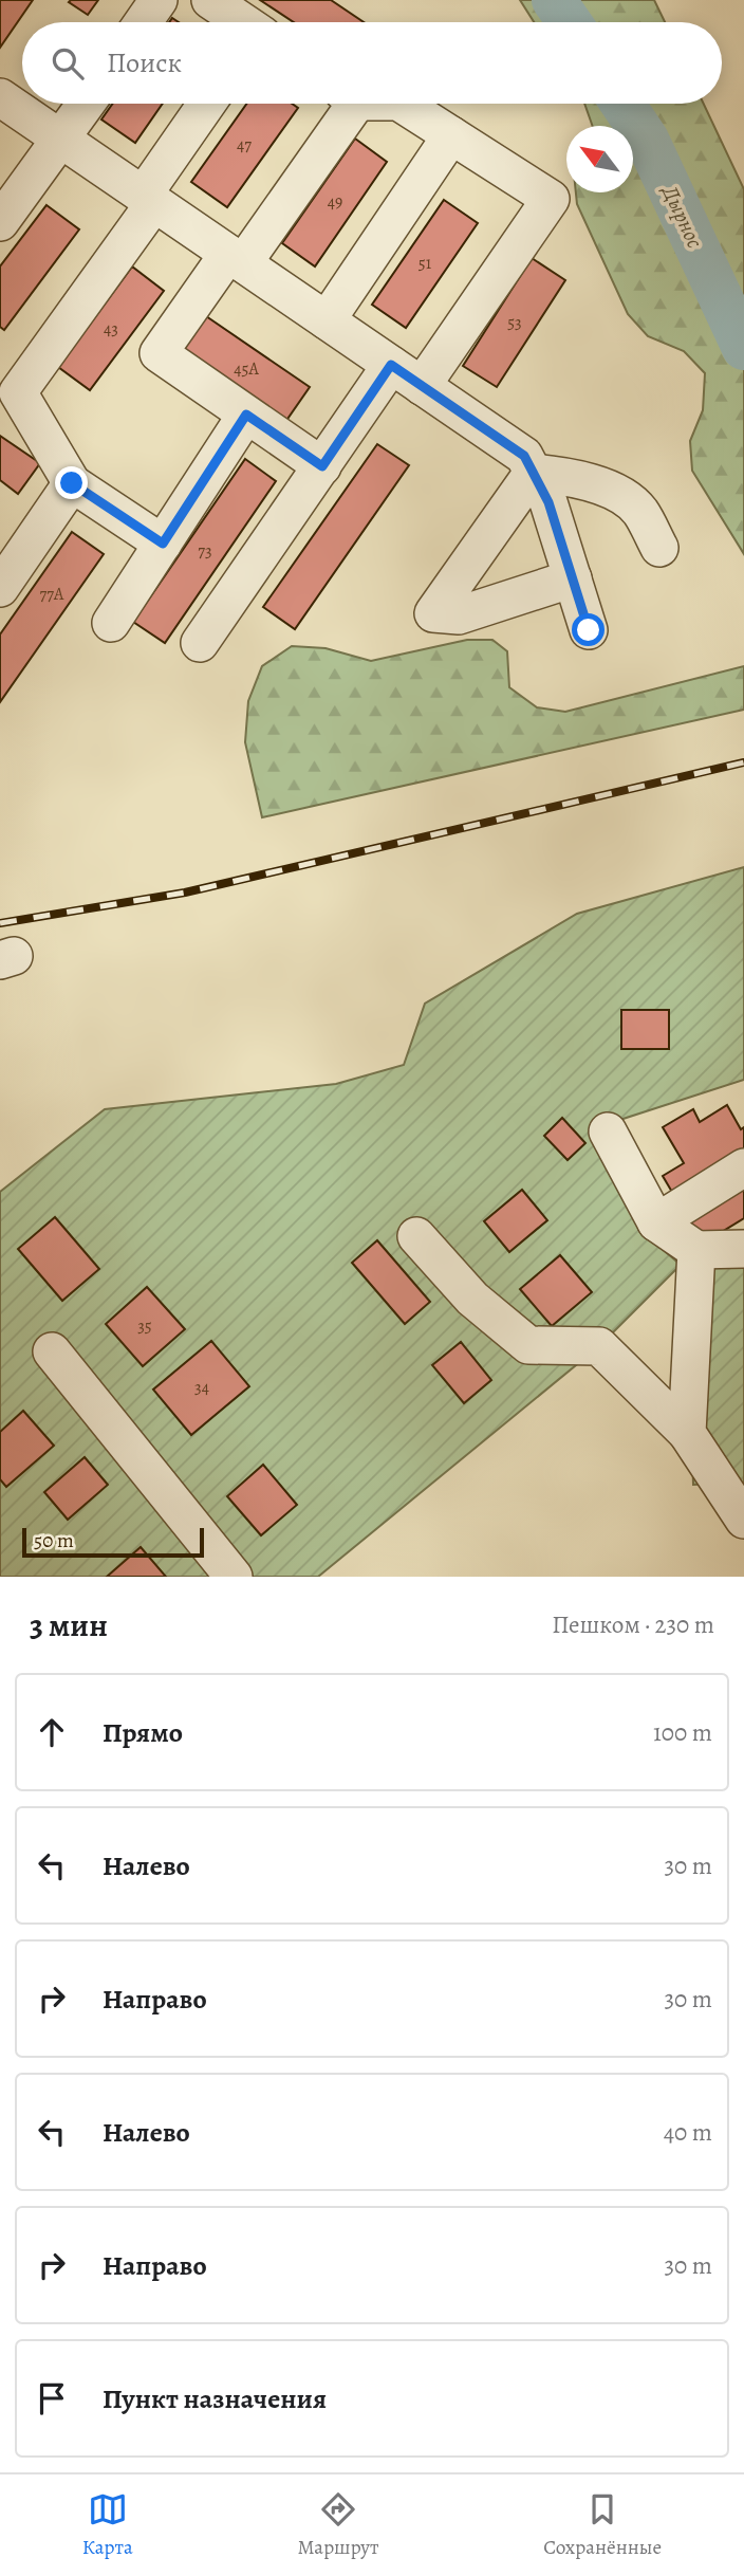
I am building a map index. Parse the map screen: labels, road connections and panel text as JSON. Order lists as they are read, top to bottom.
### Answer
{
  "water": ["Дырнос"],
  "house_numbers": [
    "47",
    "49",
    "51",
    "53",
    "43",
    "45А",
    "73",
    "77А",
    "35",
    "34"
  ],
  "scale_bar": "50 m",
  "north": "top left",
  "page": {
    "search": "Поиск",
    "scale": "50 m",
    "heading": ["3 мин", "Пешком · 230 m"],
    "list": [
      ["Прямо", "100 m"],
      ["Налево", "30 m"],
      ["Направо", "30 m"],
      ["Налево", "40 m"],
      ["Направо", "30 m"],
      "Пункт назначения"
    ],
    "nav": ["Карта", "Маршрут", "Сохранённые"]
  }
}
